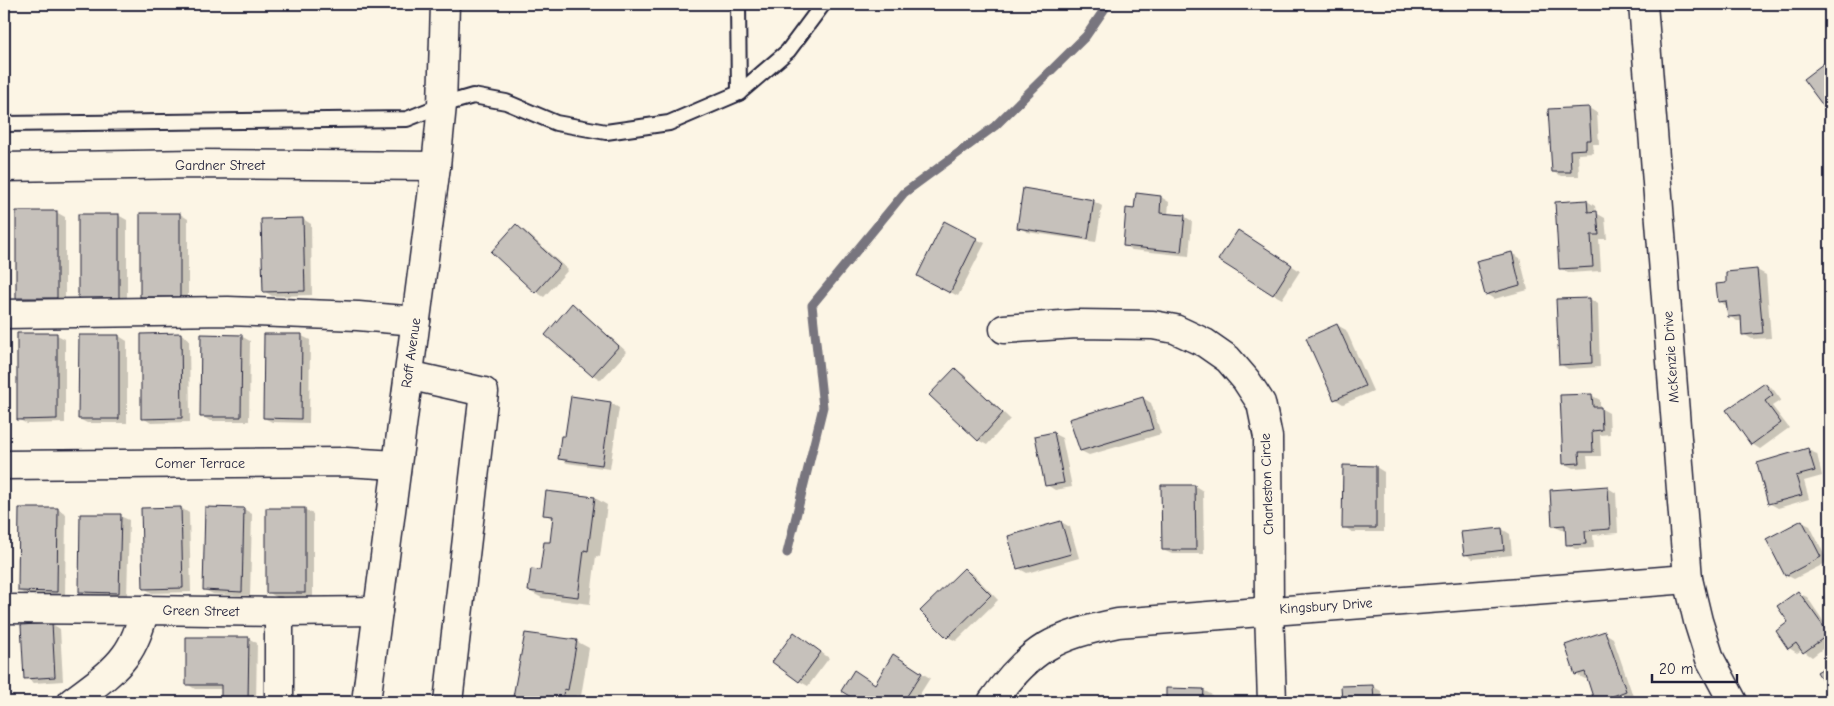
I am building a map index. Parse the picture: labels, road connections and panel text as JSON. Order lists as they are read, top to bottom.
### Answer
{
  "streets": {
    "street": [
      "Gardner Street",
      "Roff Avenue",
      "McKenzie Drive",
      "Comer Terrace",
      "Charleston Circle",
      "Kingsbury Drive",
      "Green Street"
    ]
  },
  "crossings": [
    ["Gardner Street", "Roff Avenue"],
    ["Roff Avenue", "Comer Terrace"],
    ["Roff Avenue", "Green Street"],
    ["McKenzie Drive", "Kingsbury Drive"],
    ["Charleston Circle", "Kingsbury Drive"]
  ],
  "scale_bar": "20 m"
}
